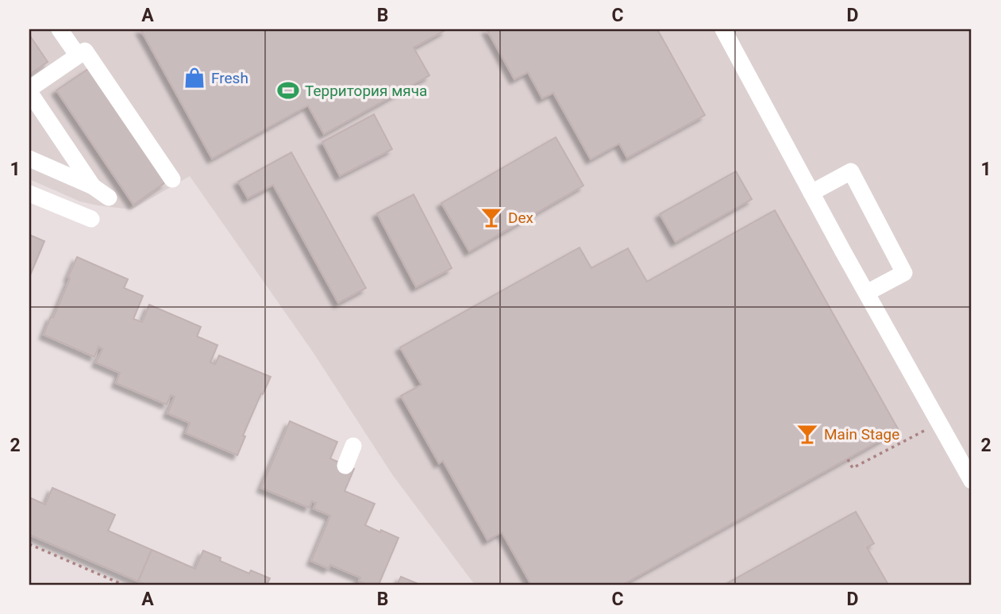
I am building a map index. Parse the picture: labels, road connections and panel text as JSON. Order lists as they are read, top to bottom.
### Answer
{
  "places": {
    "shop": ["Fresh"],
    "sports": ["Территория мяча"],
    "bar": ["Dex", "Main Stage"]
  },
  "grid": {
    "columns": [
      "A",
      "B",
      "C",
      "D"
    ],
    "rows": ["1", "2"]
  }
}
